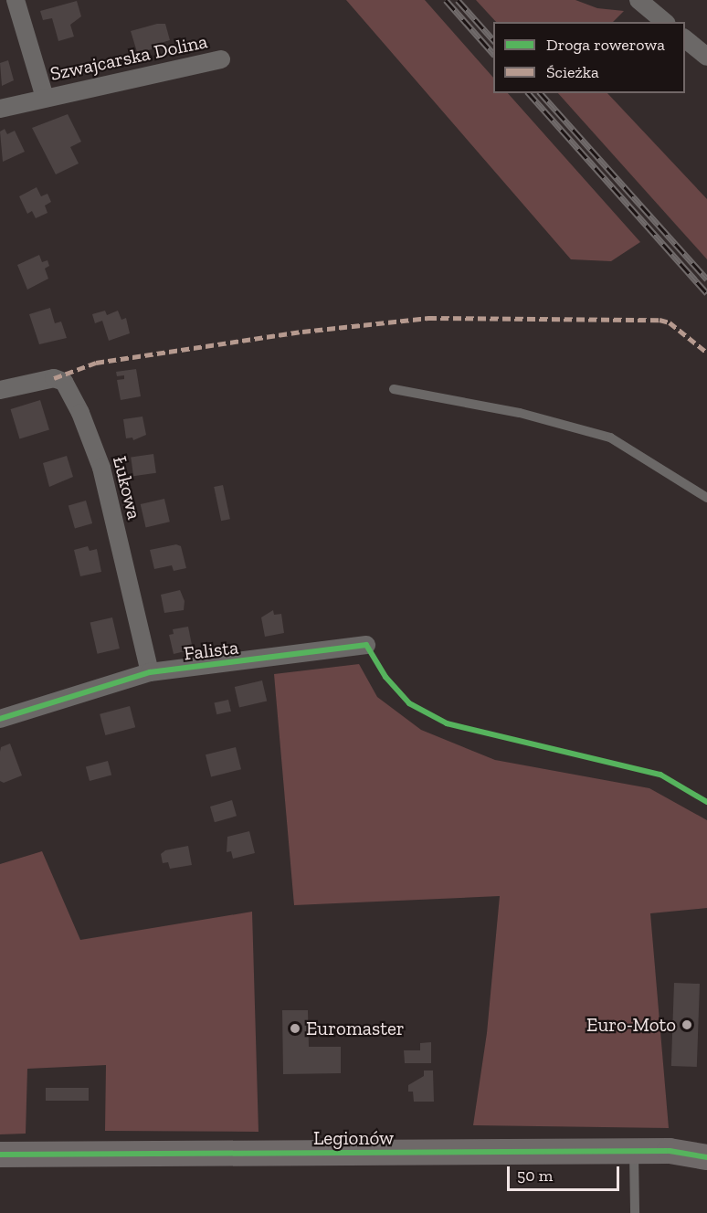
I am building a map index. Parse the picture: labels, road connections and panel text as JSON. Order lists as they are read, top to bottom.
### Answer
{
  "streets": {
    "street": [
      "Szwajcarska Dolina",
      "Łukowa",
      "Falista",
      "Legionów"
    ]
  },
  "crossings": [
    ["Łukowa", "Falista"]
  ],
  "places": ["Euro-Moto", "Euromaster"],
  "legend": ["Droga rowerowa", "Ścieżka"],
  "scale_bar": "50 m"
}
